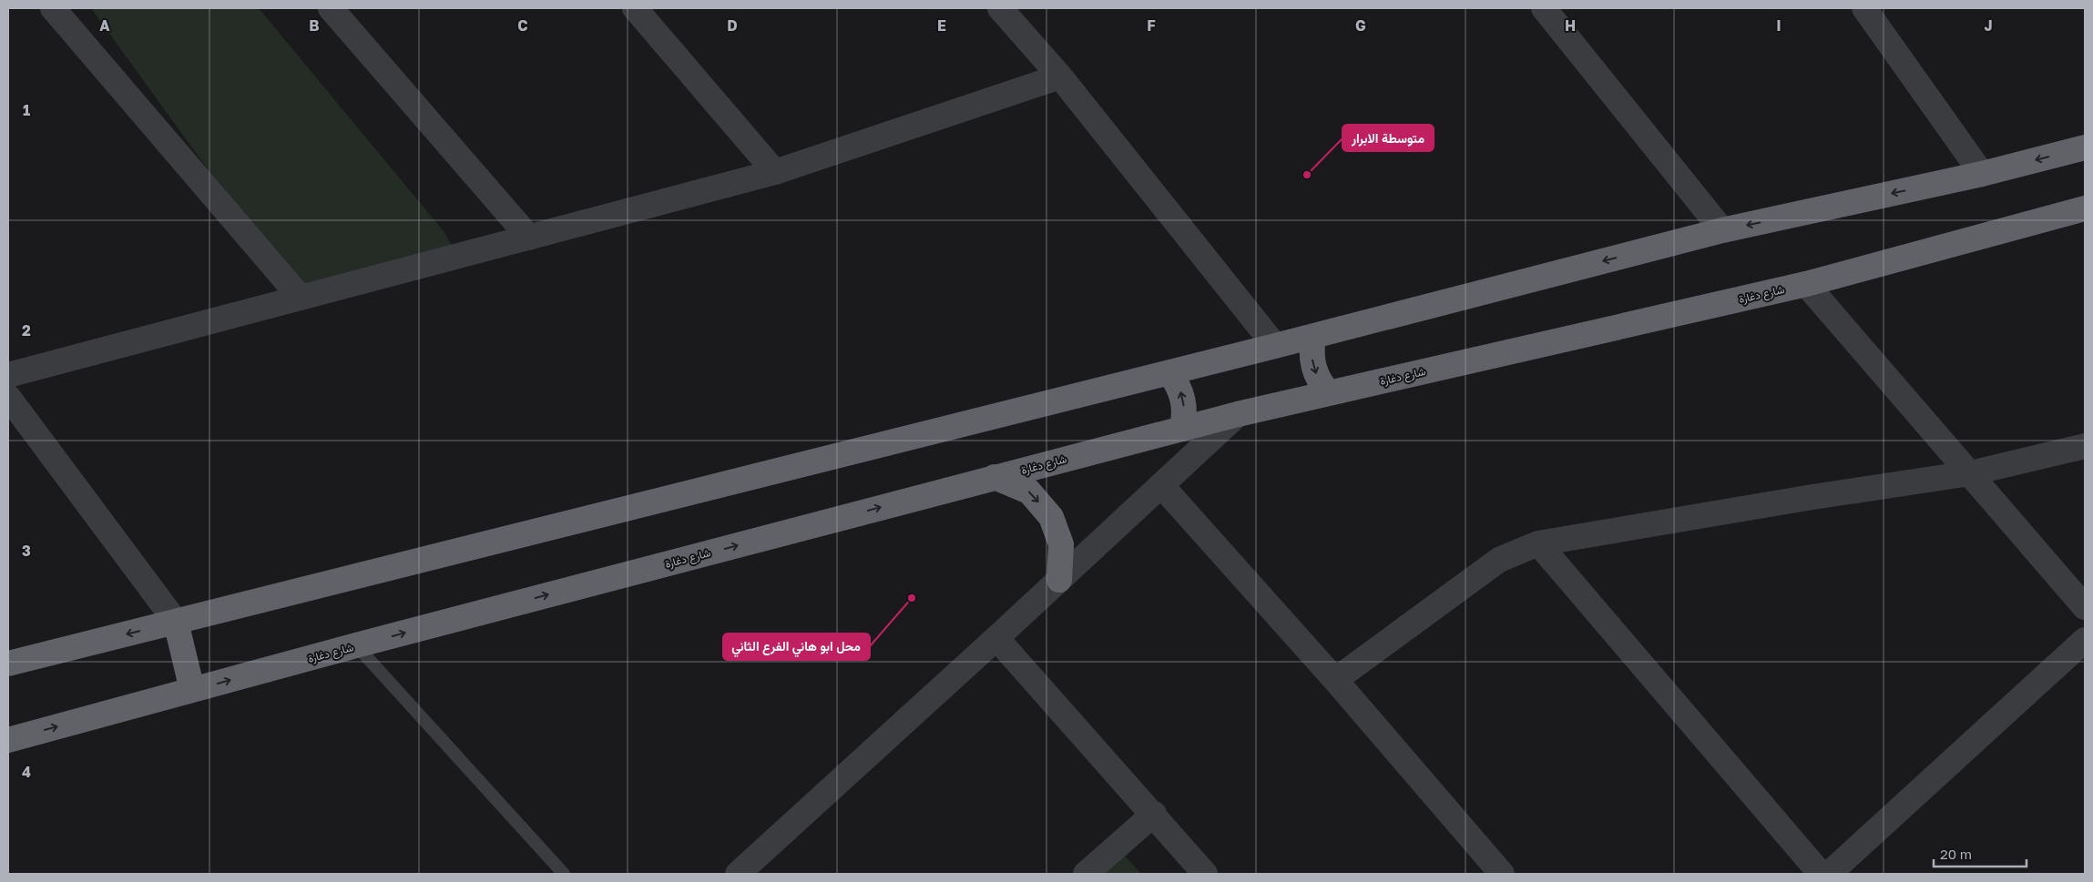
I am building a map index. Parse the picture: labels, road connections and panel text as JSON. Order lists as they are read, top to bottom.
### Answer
{
  "streets": {
    "highway": ["شارع دغارة"]
  },
  "places": ["متوسطة الابرار", "محل ابو هاني الفرع الثاني"],
  "scale_bar": "20 m",
  "grid": {
    "columns": [
      "A",
      "B",
      "C",
      "D",
      "E",
      "F",
      "G",
      "H",
      "I",
      "J"
    ],
    "rows": [
      "1",
      "2",
      "3",
      "4"
    ]
  }
}
